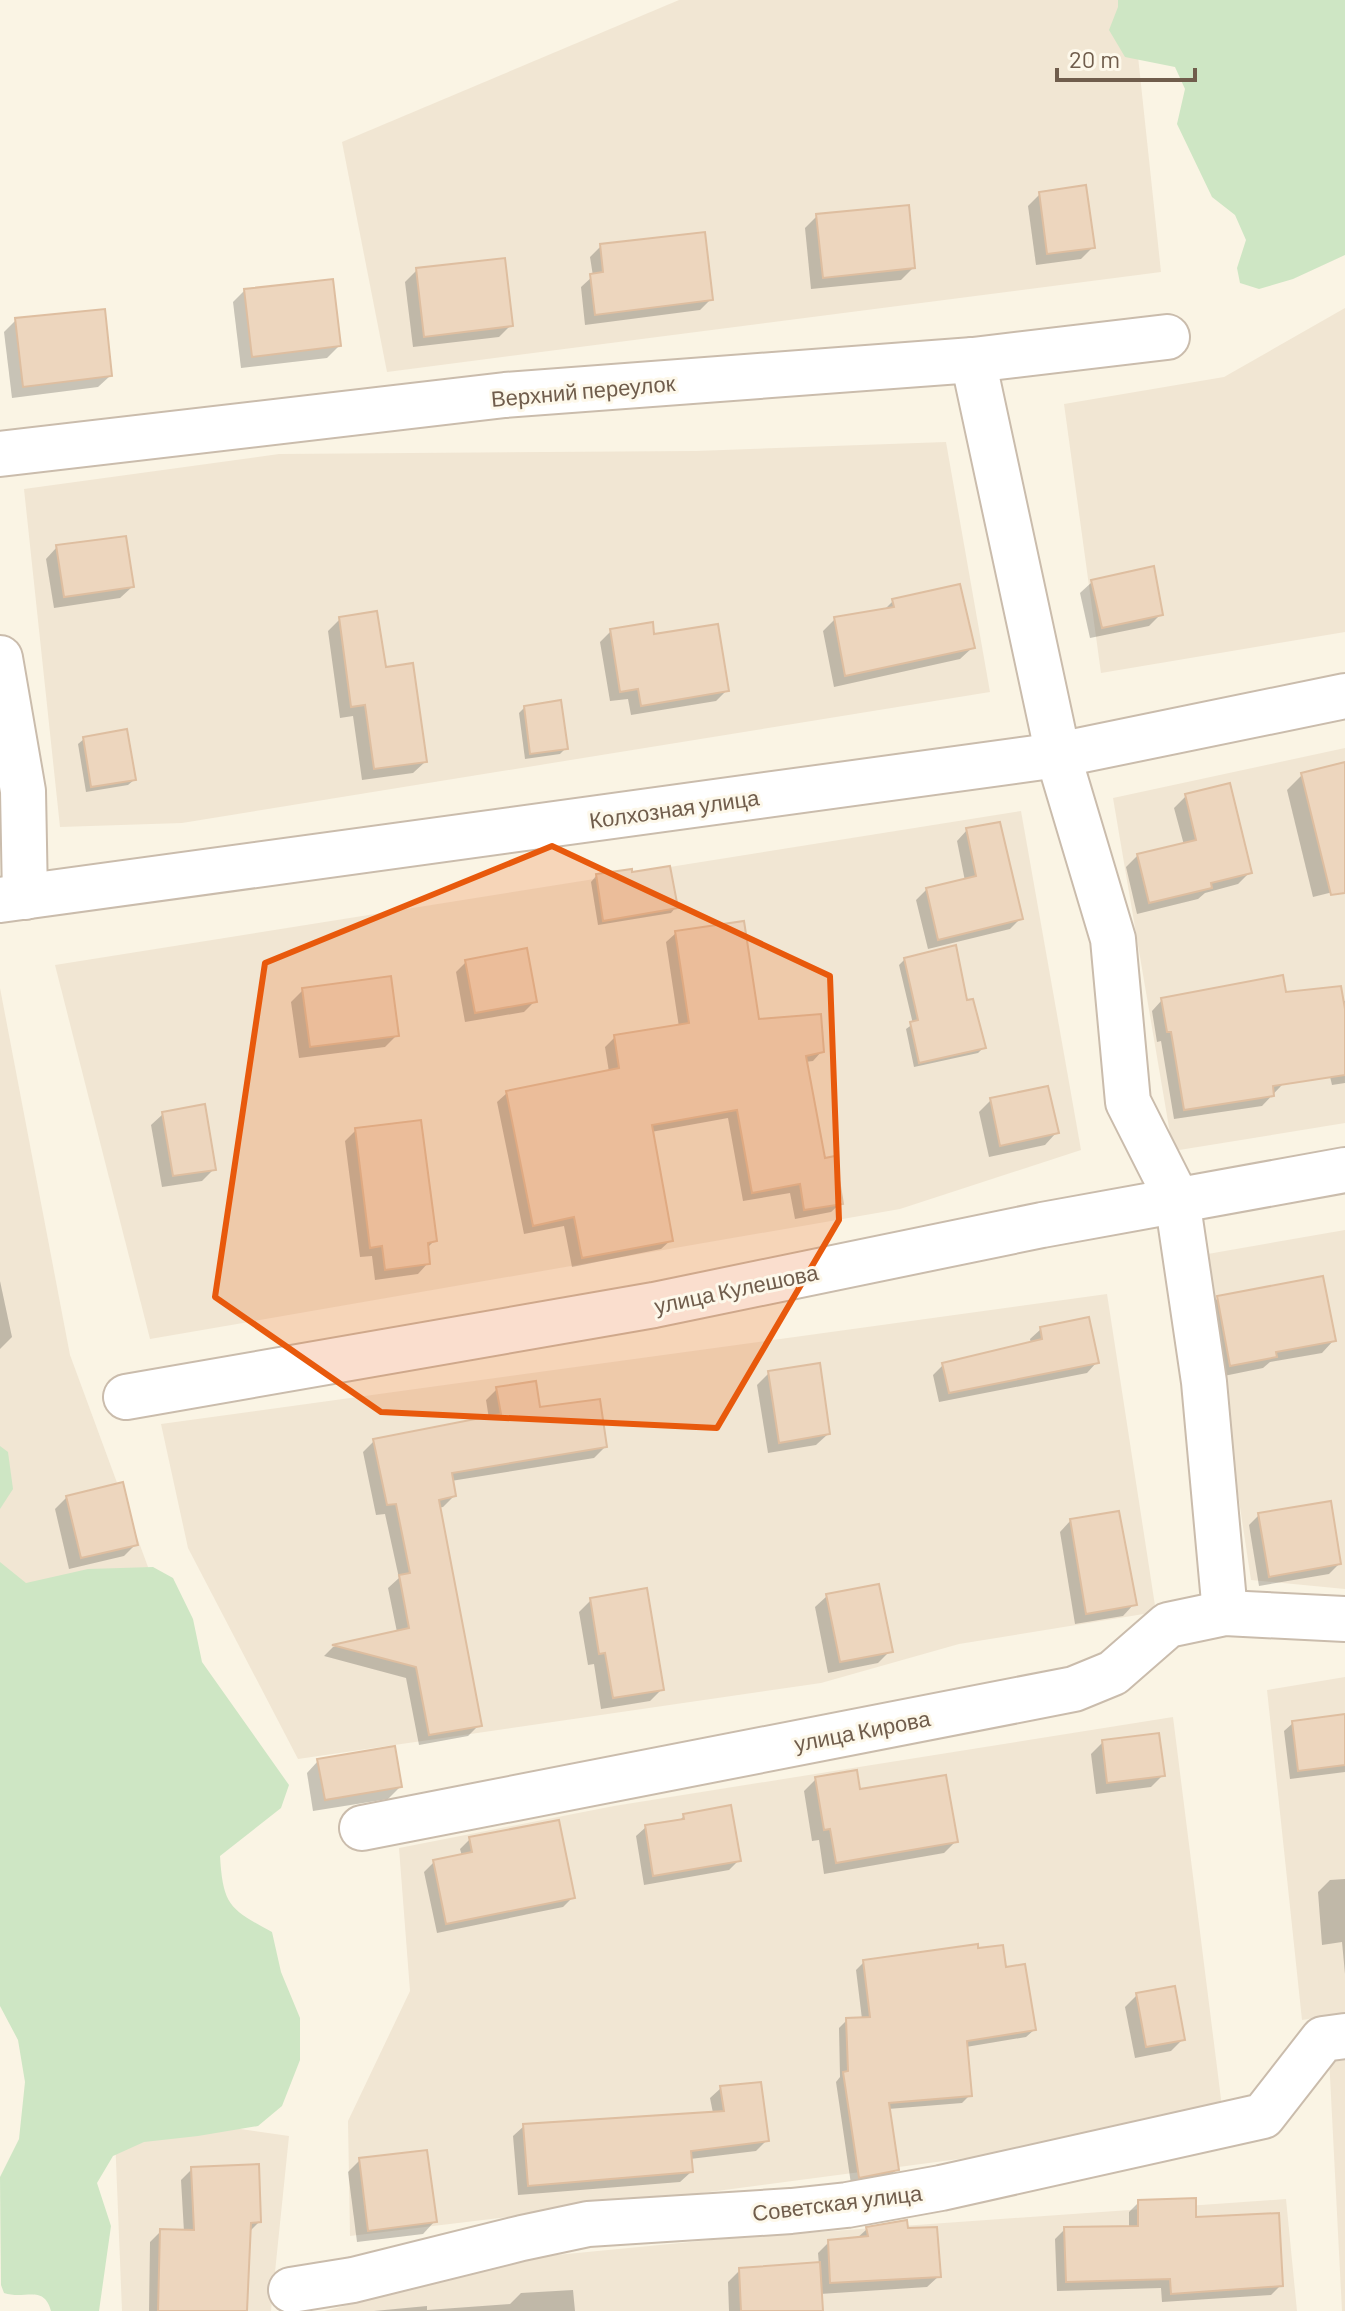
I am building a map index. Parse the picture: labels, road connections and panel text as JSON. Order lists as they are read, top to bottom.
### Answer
{
  "streets": {
    "street": [
      "Верхний переулок",
      "Колхозная улица",
      "улица Кулешова",
      "улица Кирова",
      "Советская улица"
    ]
  },
  "scale_bar": "20 m"
}
